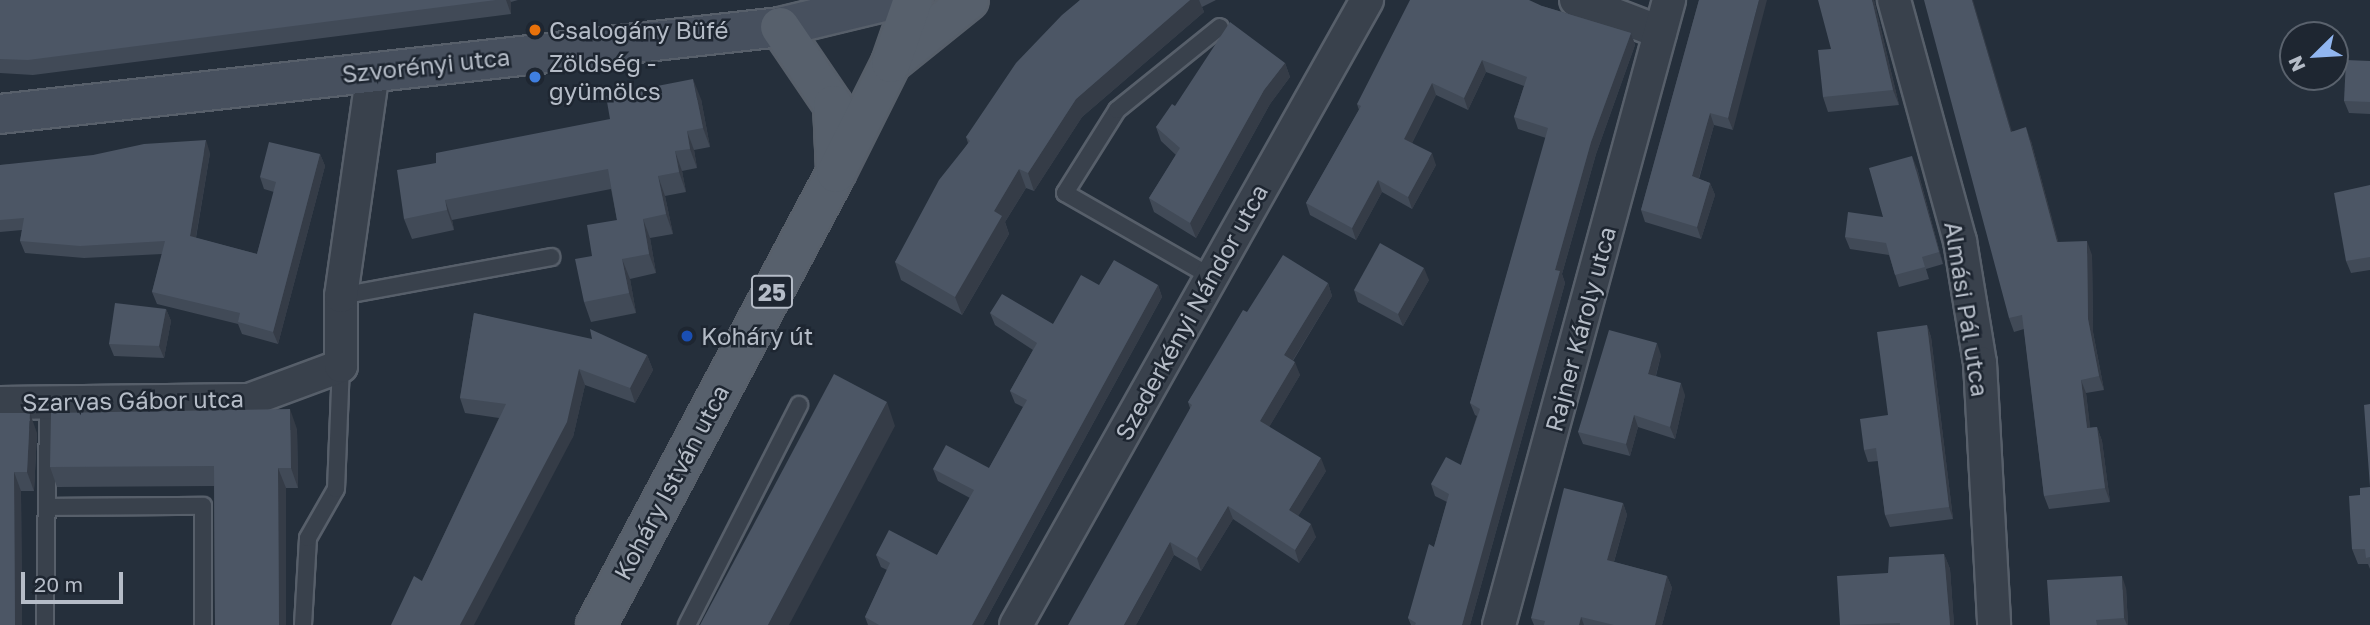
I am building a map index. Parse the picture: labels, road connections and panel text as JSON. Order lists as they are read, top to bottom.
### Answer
{
  "streets": {
    "main road": ["25", "Koháry István utca"],
    "street": [
      "Szvorényi utca",
      "Almási Pál utca",
      "Szederkényi Nándor utca",
      "Rajner Károly utca",
      "Szarvas Gábor utca"
    ]
  },
  "places": ["Csalogány Büfé", "Zöldség - gyümölcs", "Koháry út"],
  "scale_bar": "20 m",
  "north": "bottom left"
}
